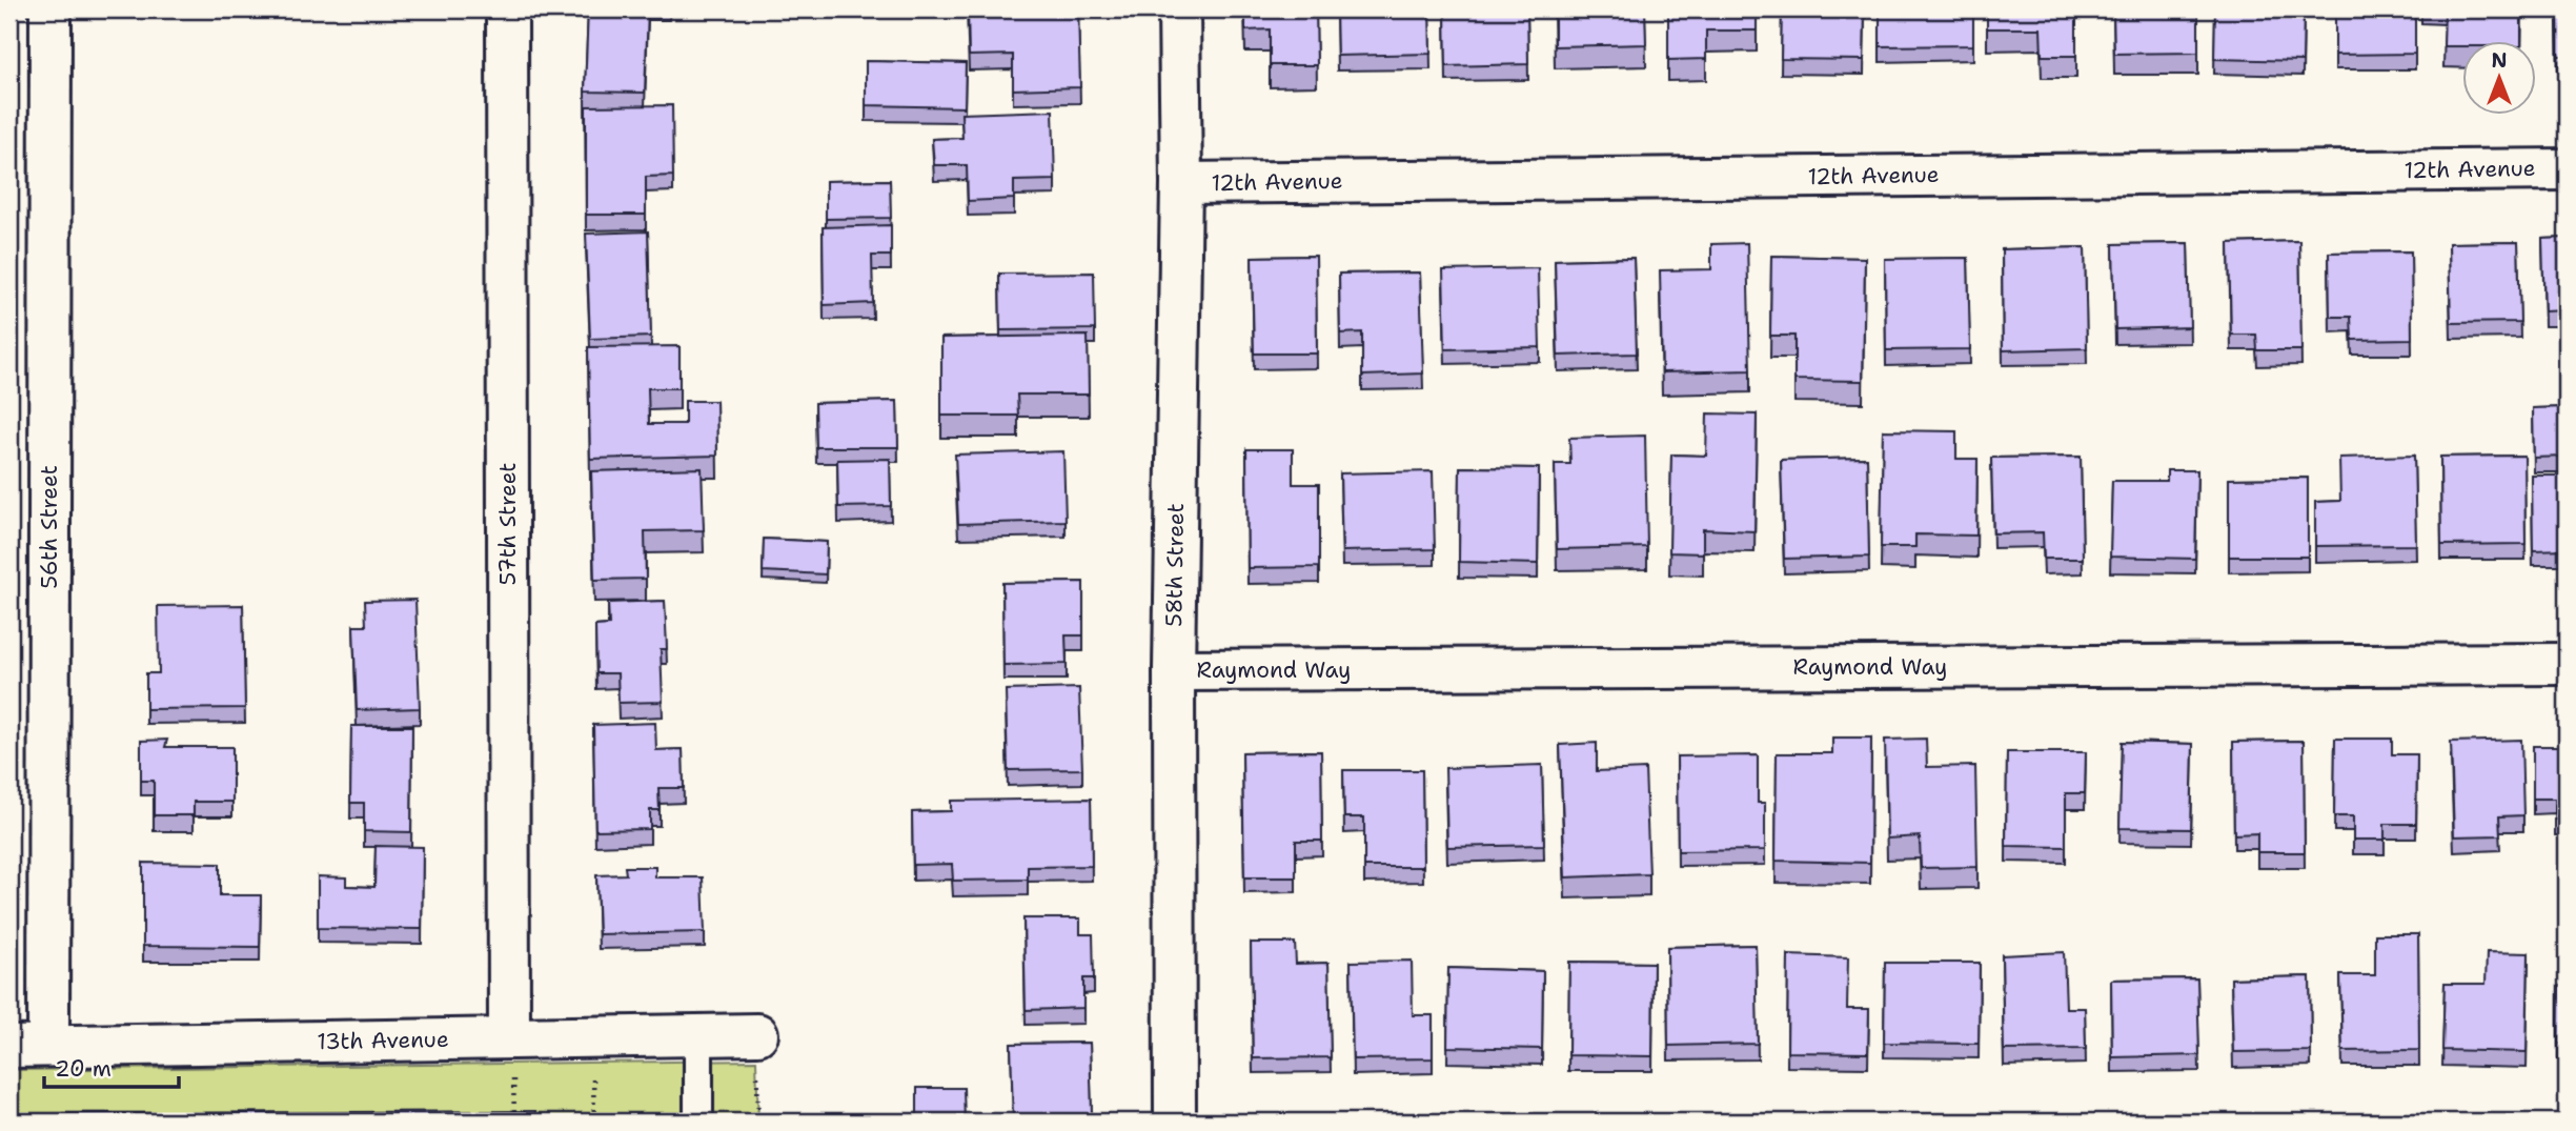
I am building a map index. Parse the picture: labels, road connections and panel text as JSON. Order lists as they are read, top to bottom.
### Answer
{
  "streets": {
    "street": [
      "12th Avenue",
      "57th Street",
      "56th Street",
      "58th Street",
      "Raymond Way",
      "13th Avenue"
    ]
  },
  "crossings": [
    ["12th Avenue", "58th Street"],
    ["57th Street", "13th Avenue"],
    ["56th Street", "13th Avenue"],
    ["58th Street", "Raymond Way"]
  ],
  "scale_bar": "20 m",
  "north": "top"
}
